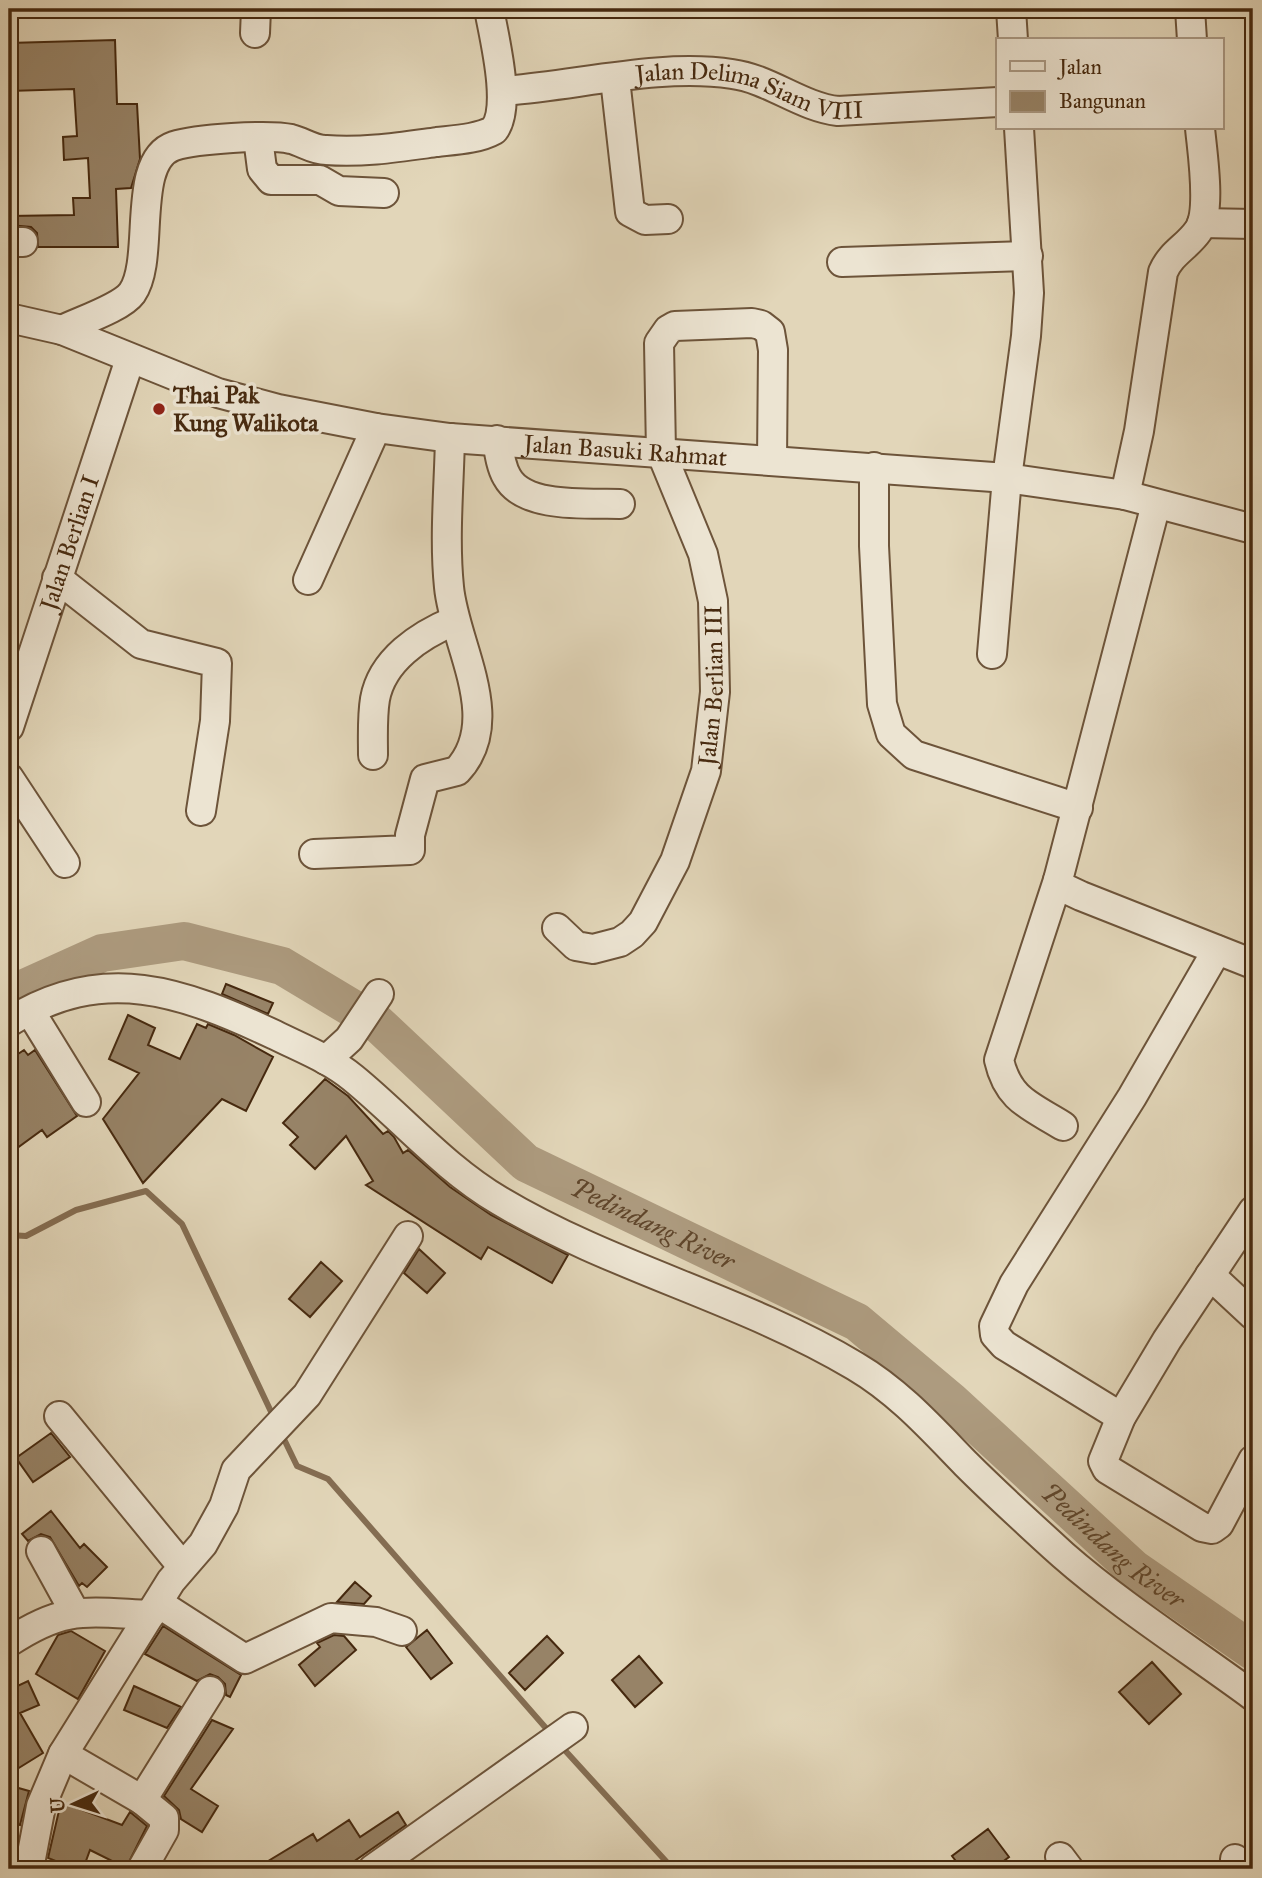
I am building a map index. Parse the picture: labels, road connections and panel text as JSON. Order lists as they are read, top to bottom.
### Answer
{
  "streets": {
    "street": [
      "Jalan Delima Siam VIII",
      "Jalan Basuki Rahmat",
      "Jalan Berlian I",
      "Jalan Berlian III"
    ]
  },
  "crossings": [
    ["Jalan Basuki Rahmat", "Jalan Berlian I"],
    ["Jalan Basuki Rahmat", "Jalan Berlian III"]
  ],
  "water": ["Pedindang River"],
  "places": ["Thai Pak Kung Walikota"],
  "legend": ["Jalan", "Bangunan"],
  "north": "left"
}
